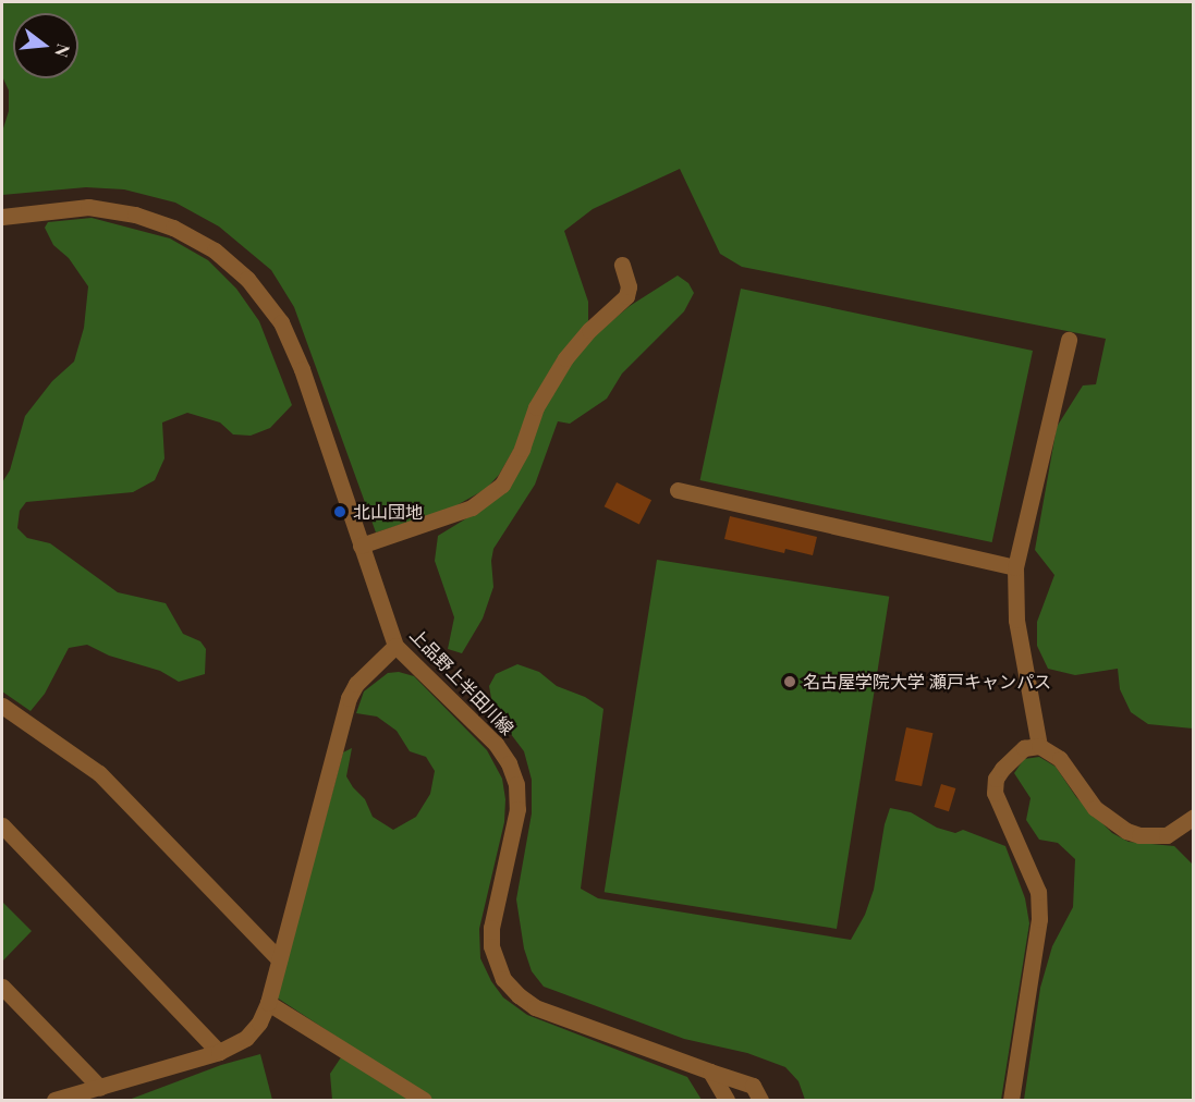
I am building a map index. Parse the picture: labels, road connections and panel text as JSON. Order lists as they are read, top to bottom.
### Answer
{
  "streets": {
    "street": ["上品野上半田川線"]
  },
  "places": ["北山団地", "名古屋学院大学 瀬戸キャンパス"],
  "north": "right"
}
